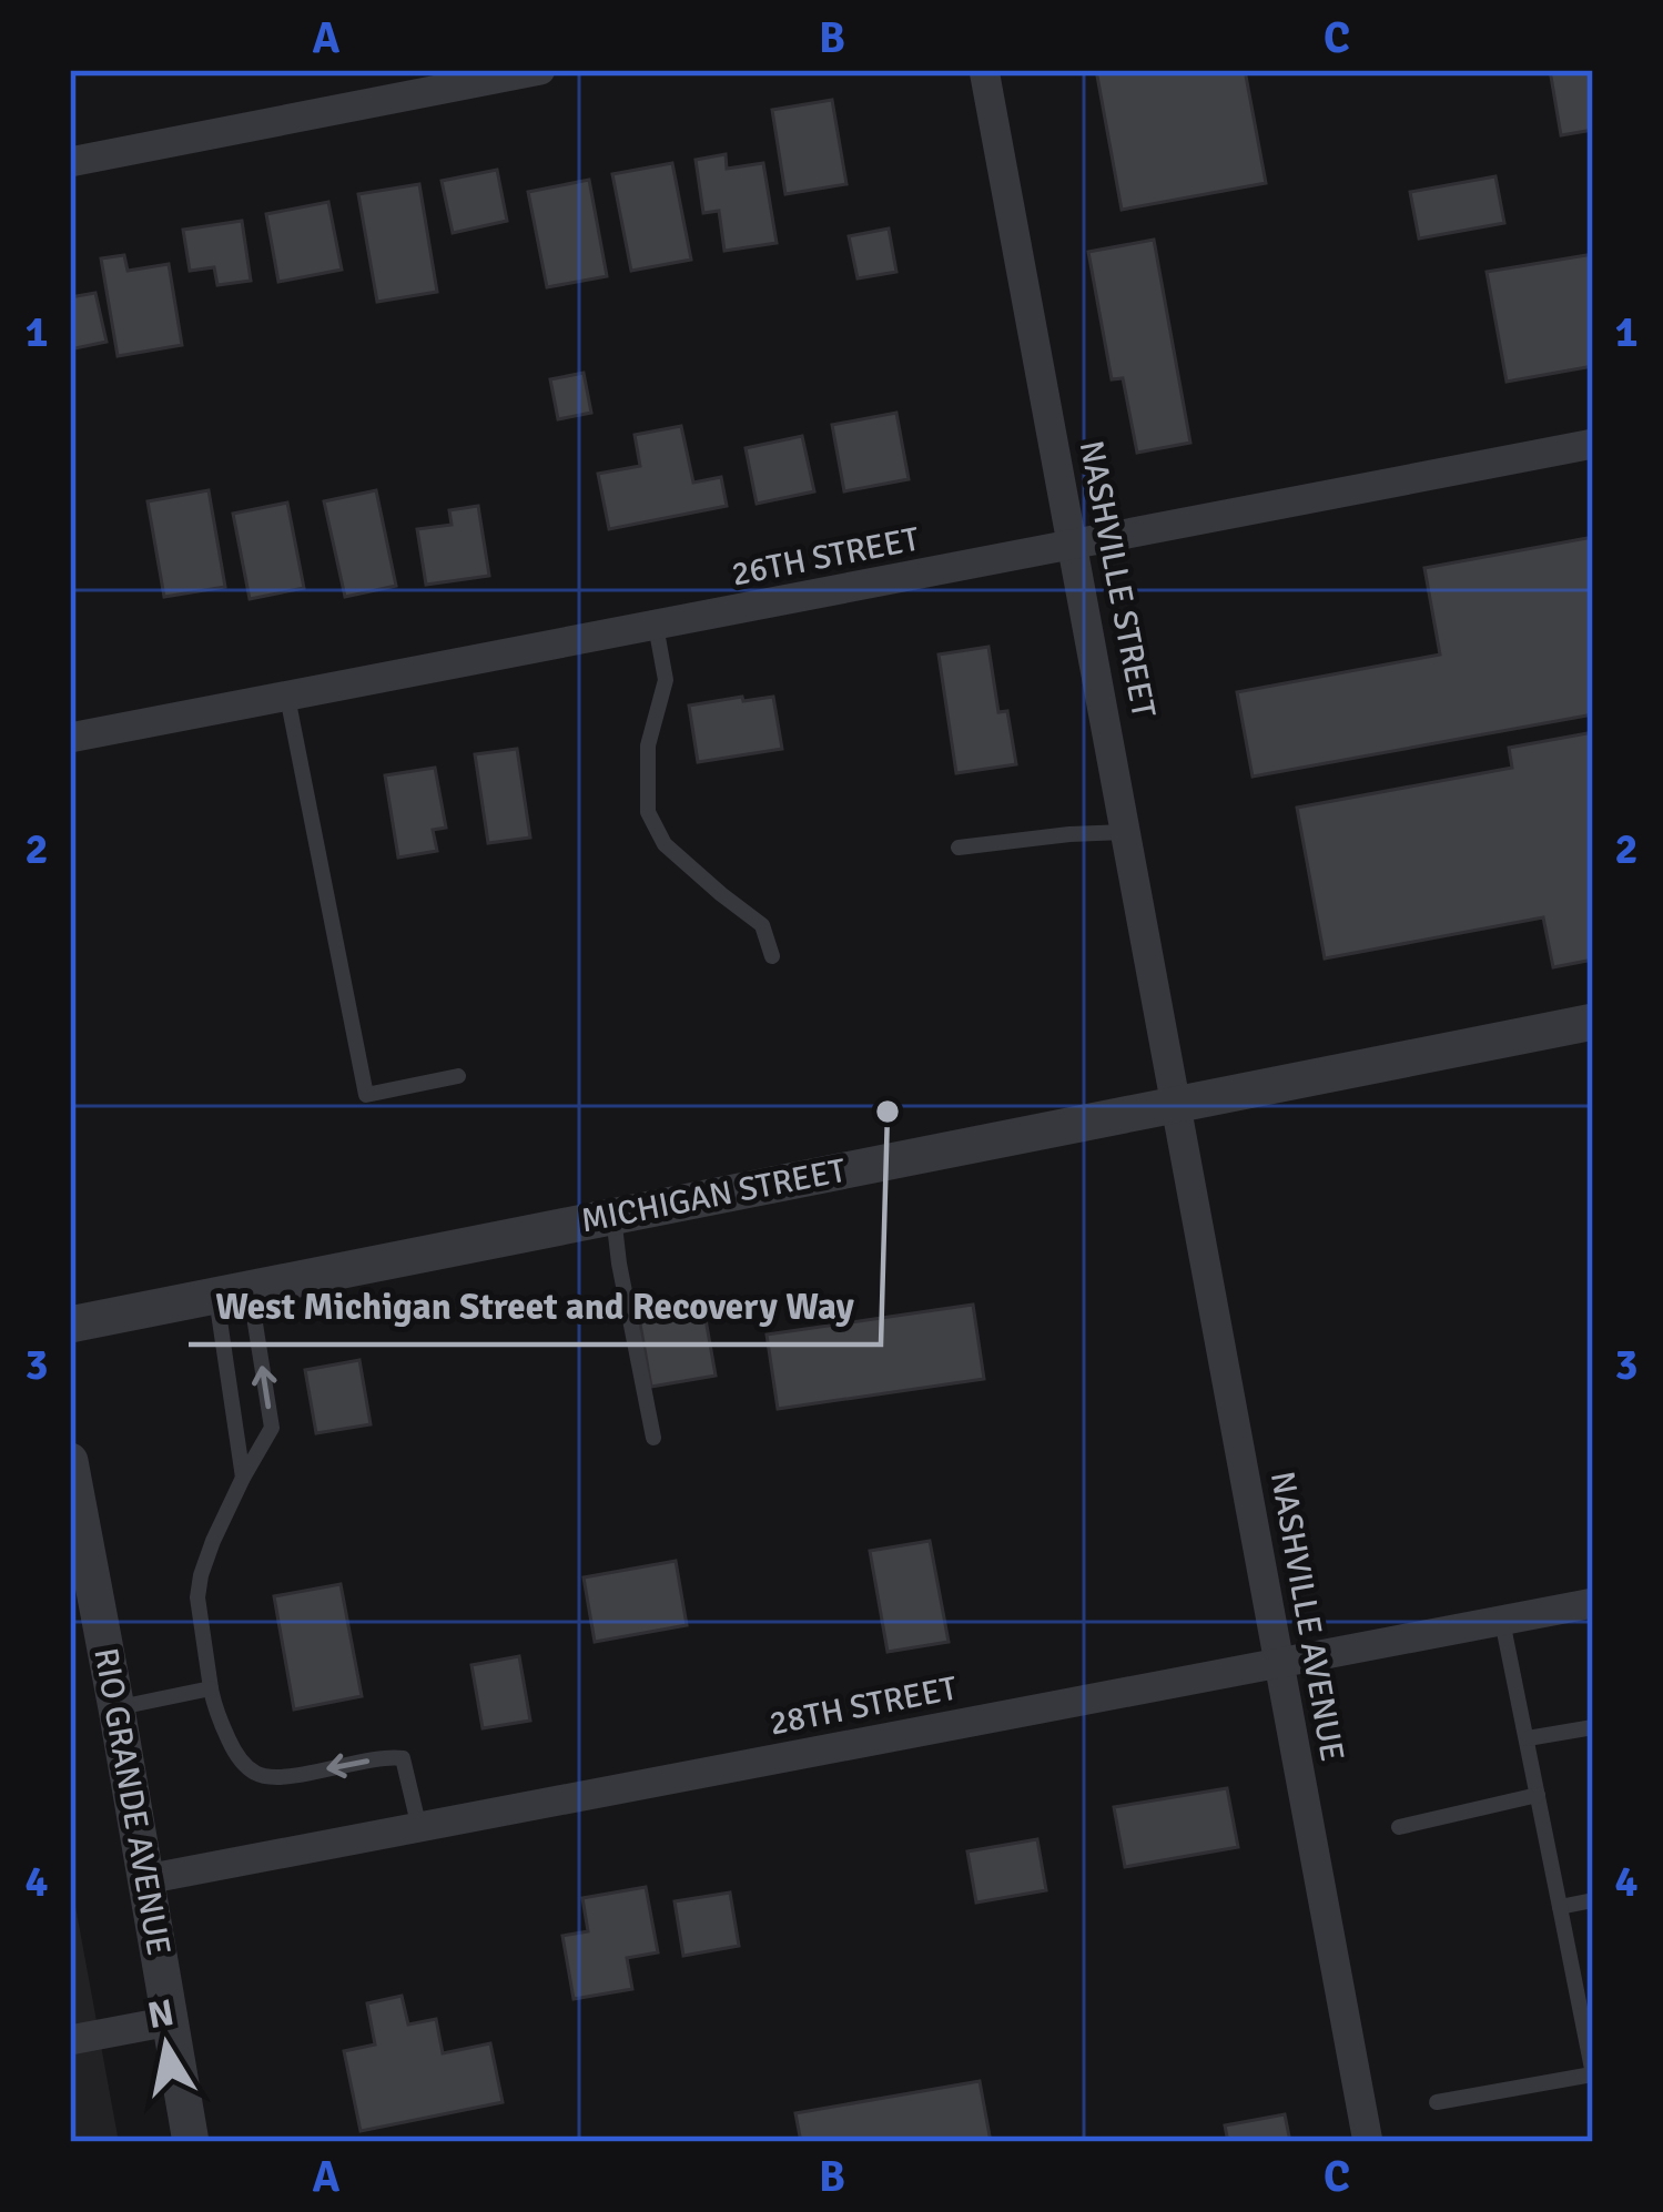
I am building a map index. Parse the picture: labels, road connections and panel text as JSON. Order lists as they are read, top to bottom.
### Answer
{
  "streets": {
    "street": [
      "26TH STREET",
      "NASHVILLE STREET",
      "MICHIGAN STREET",
      "NASHVILLE AVENUE",
      "28TH STREET",
      "RIO GRANDE AVENUE"
    ]
  },
  "crossings": [
    ["26TH STREET", "NASHVILLE STREET"],
    ["NASHVILLE STREET", "MICHIGAN STREET"],
    ["NASHVILLE STREET", "NASHVILLE AVENUE"],
    ["MICHIGAN STREET", "NASHVILLE AVENUE"],
    ["NASHVILLE AVENUE", "28TH STREET"],
    ["28TH STREET", "RIO GRANDE AVENUE"]
  ],
  "places": ["West Michigan Street and Recovery Way"],
  "north": "top",
  "grid": {
    "columns": ["A", "B", "C"],
    "rows": [
      "1",
      "2",
      "3",
      "4"
    ]
  }
}
